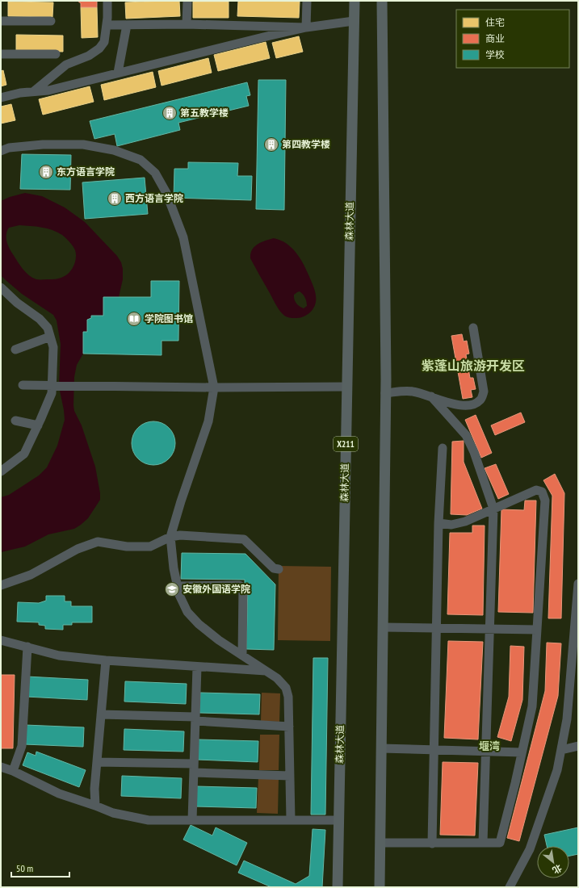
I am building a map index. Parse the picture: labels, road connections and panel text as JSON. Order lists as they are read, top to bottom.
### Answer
{
  "streets": {
    "main road": ["森林大道", "X211"]
  },
  "districts": ["紫蓬山旅游开发区", "堰湾"],
  "places": {
    "building": [
      "第五教学楼",
      "第四教学楼",
      "东方语言学院",
      "西方语言学院"
    ],
    "library": ["学院图书馆"],
    "school or university": ["安徽外国语学院"]
  },
  "legend": ["住宅", "商业", "学校"],
  "scale_bar": "50 m",
  "north": "bottom right"
}
